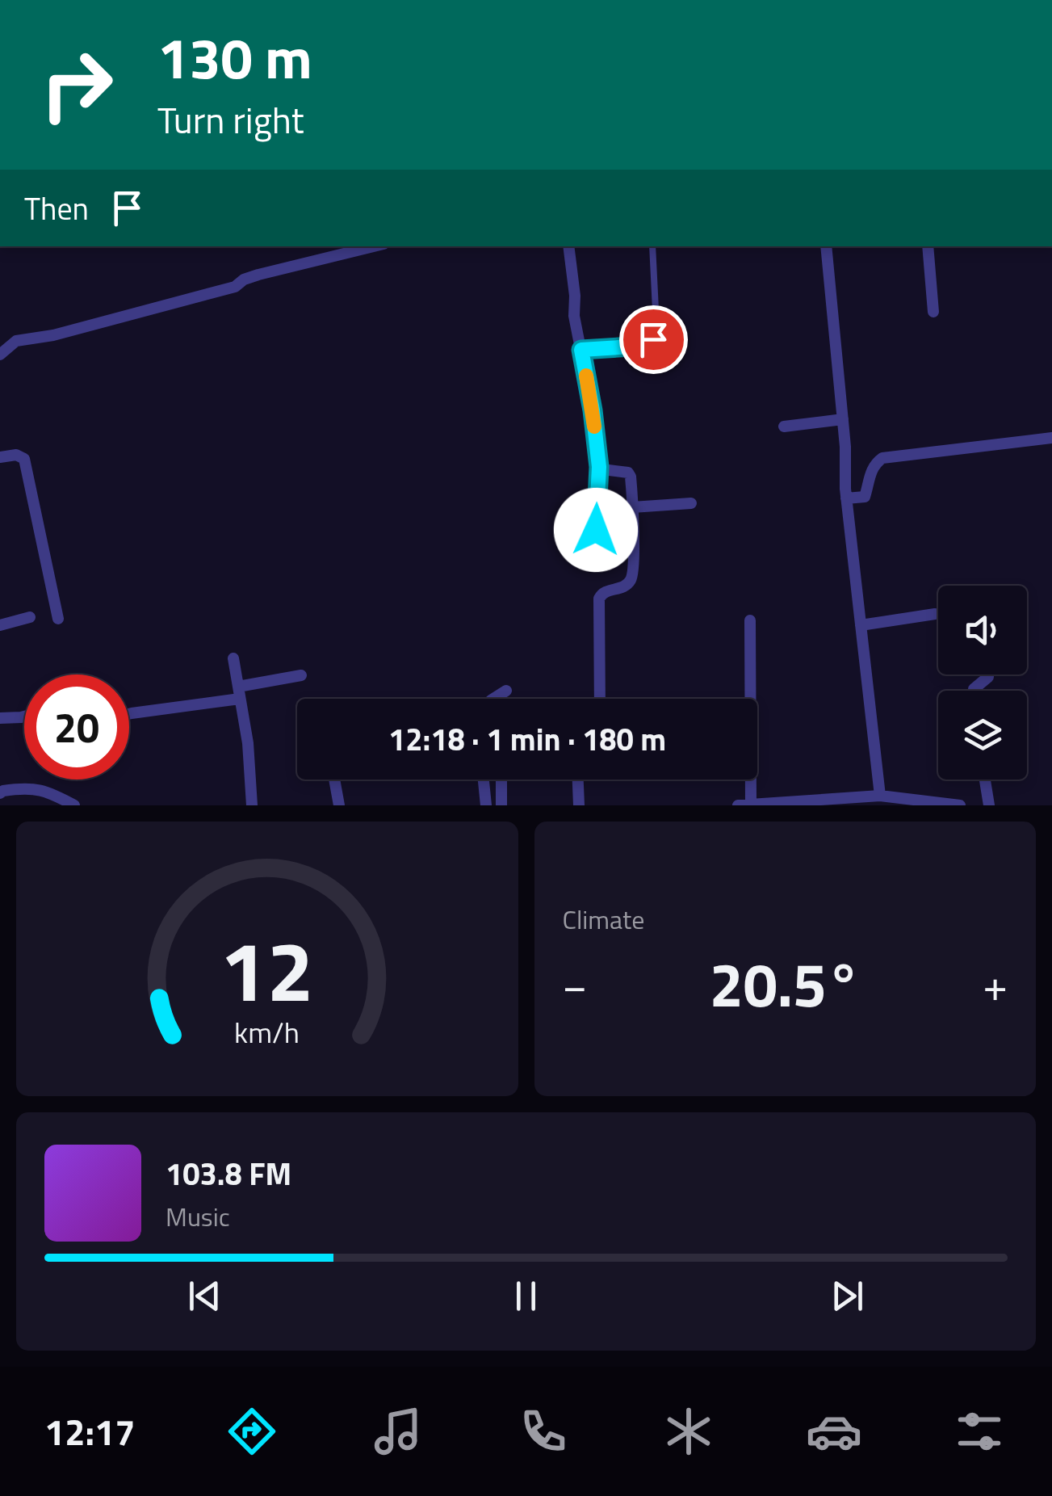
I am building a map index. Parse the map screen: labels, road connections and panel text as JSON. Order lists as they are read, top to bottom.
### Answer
{
  "page": {
    "turn": ["130 m", "Turn right"],
    "then": "Then",
    "limit": "20",
    "trip": "12:18 · 1 min · 180 m",
    "tile": "Climate",
    "heat": ["−", "20.5°", "+"],
    "song": ["103.8 FM", "Music"],
    "tabs": "12:17",
    "gauge": ["12", "km/h"]
  }
}
